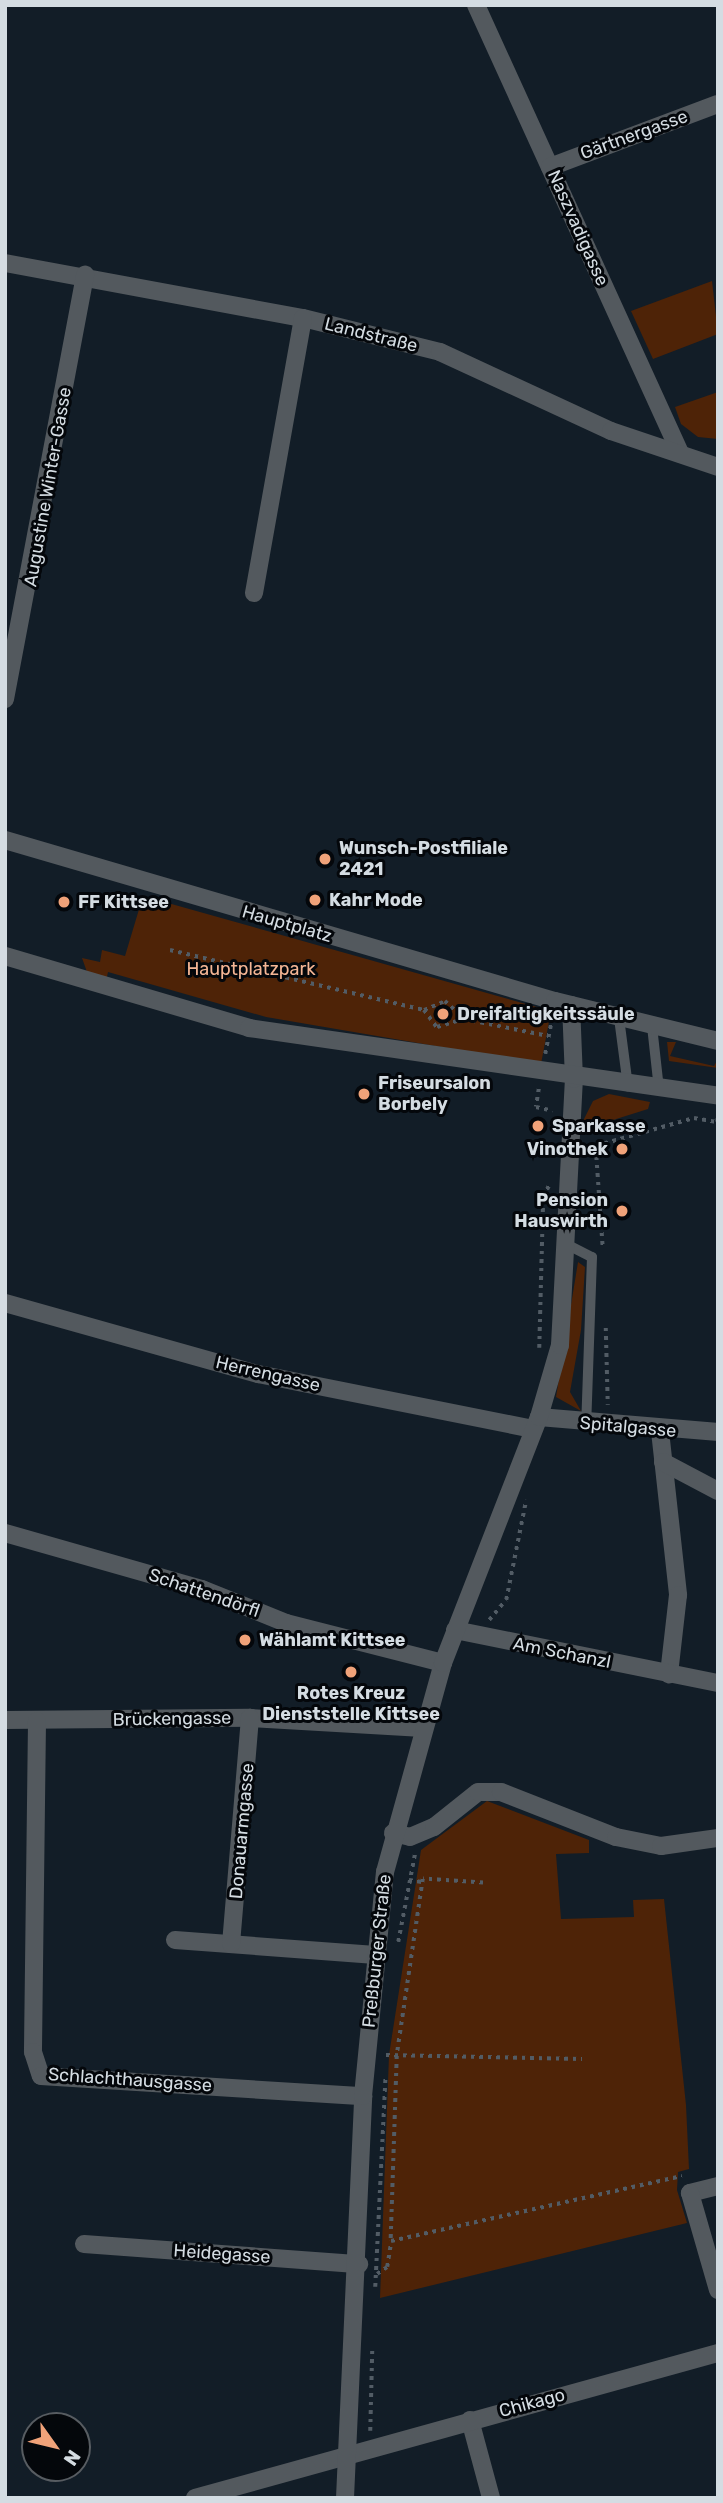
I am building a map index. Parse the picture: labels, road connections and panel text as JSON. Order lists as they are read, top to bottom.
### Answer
{
  "streets": {
    "street": [
      "Gärtnergasse",
      "Naszvadigasse",
      "Landstraße",
      "Augustine Winter-Gasse",
      "Hauptplatz",
      "Herrengasse",
      "Spitalgasse",
      "Schattendörfl",
      "Am Schanzl",
      "Brückengasse",
      "Donauarmgasse",
      "Preßburger Straße",
      "Schlachthausgasse",
      "Heidegasse",
      "Chikago"
    ]
  },
  "crossings": [
    ["Gärtnergasse", "Naszvadigasse"],
    ["Naszvadigasse", "Landstraße"],
    ["Landstraße", "Augustine Winter-Gasse"],
    ["Herrengasse", "Spitalgasse"],
    ["Herrengasse", "Preßburger Straße"],
    ["Spitalgasse", "Preßburger Straße"],
    ["Schattendörfl", "Preßburger Straße"],
    ["Am Schanzl", "Preßburger Straße"],
    ["Brückengasse", "Donauarmgasse"],
    ["Brückengasse", "Preßburger Straße"],
    ["Brückengasse", "Schlachthausgasse"],
    ["Preßburger Straße", "Schlachthausgasse"],
    ["Preßburger Straße", "Heidegasse"],
    ["Preßburger Straße", "Chikago"]
  ],
  "parks": ["Hauptplatzpark"],
  "places": [
    "Wunsch-Postfiliale 2421",
    "Kahr Mode",
    "FF Kittsee",
    "Dreifaltigkeitssäule",
    "Friseursalon Borbely",
    "Sparkasse",
    "Vinothek",
    "Pension Hauswirth",
    "Wählamt Kittsee",
    "Rotes Kreuz Dienststelle Kittsee"
  ],
  "north": "bottom right"
}
